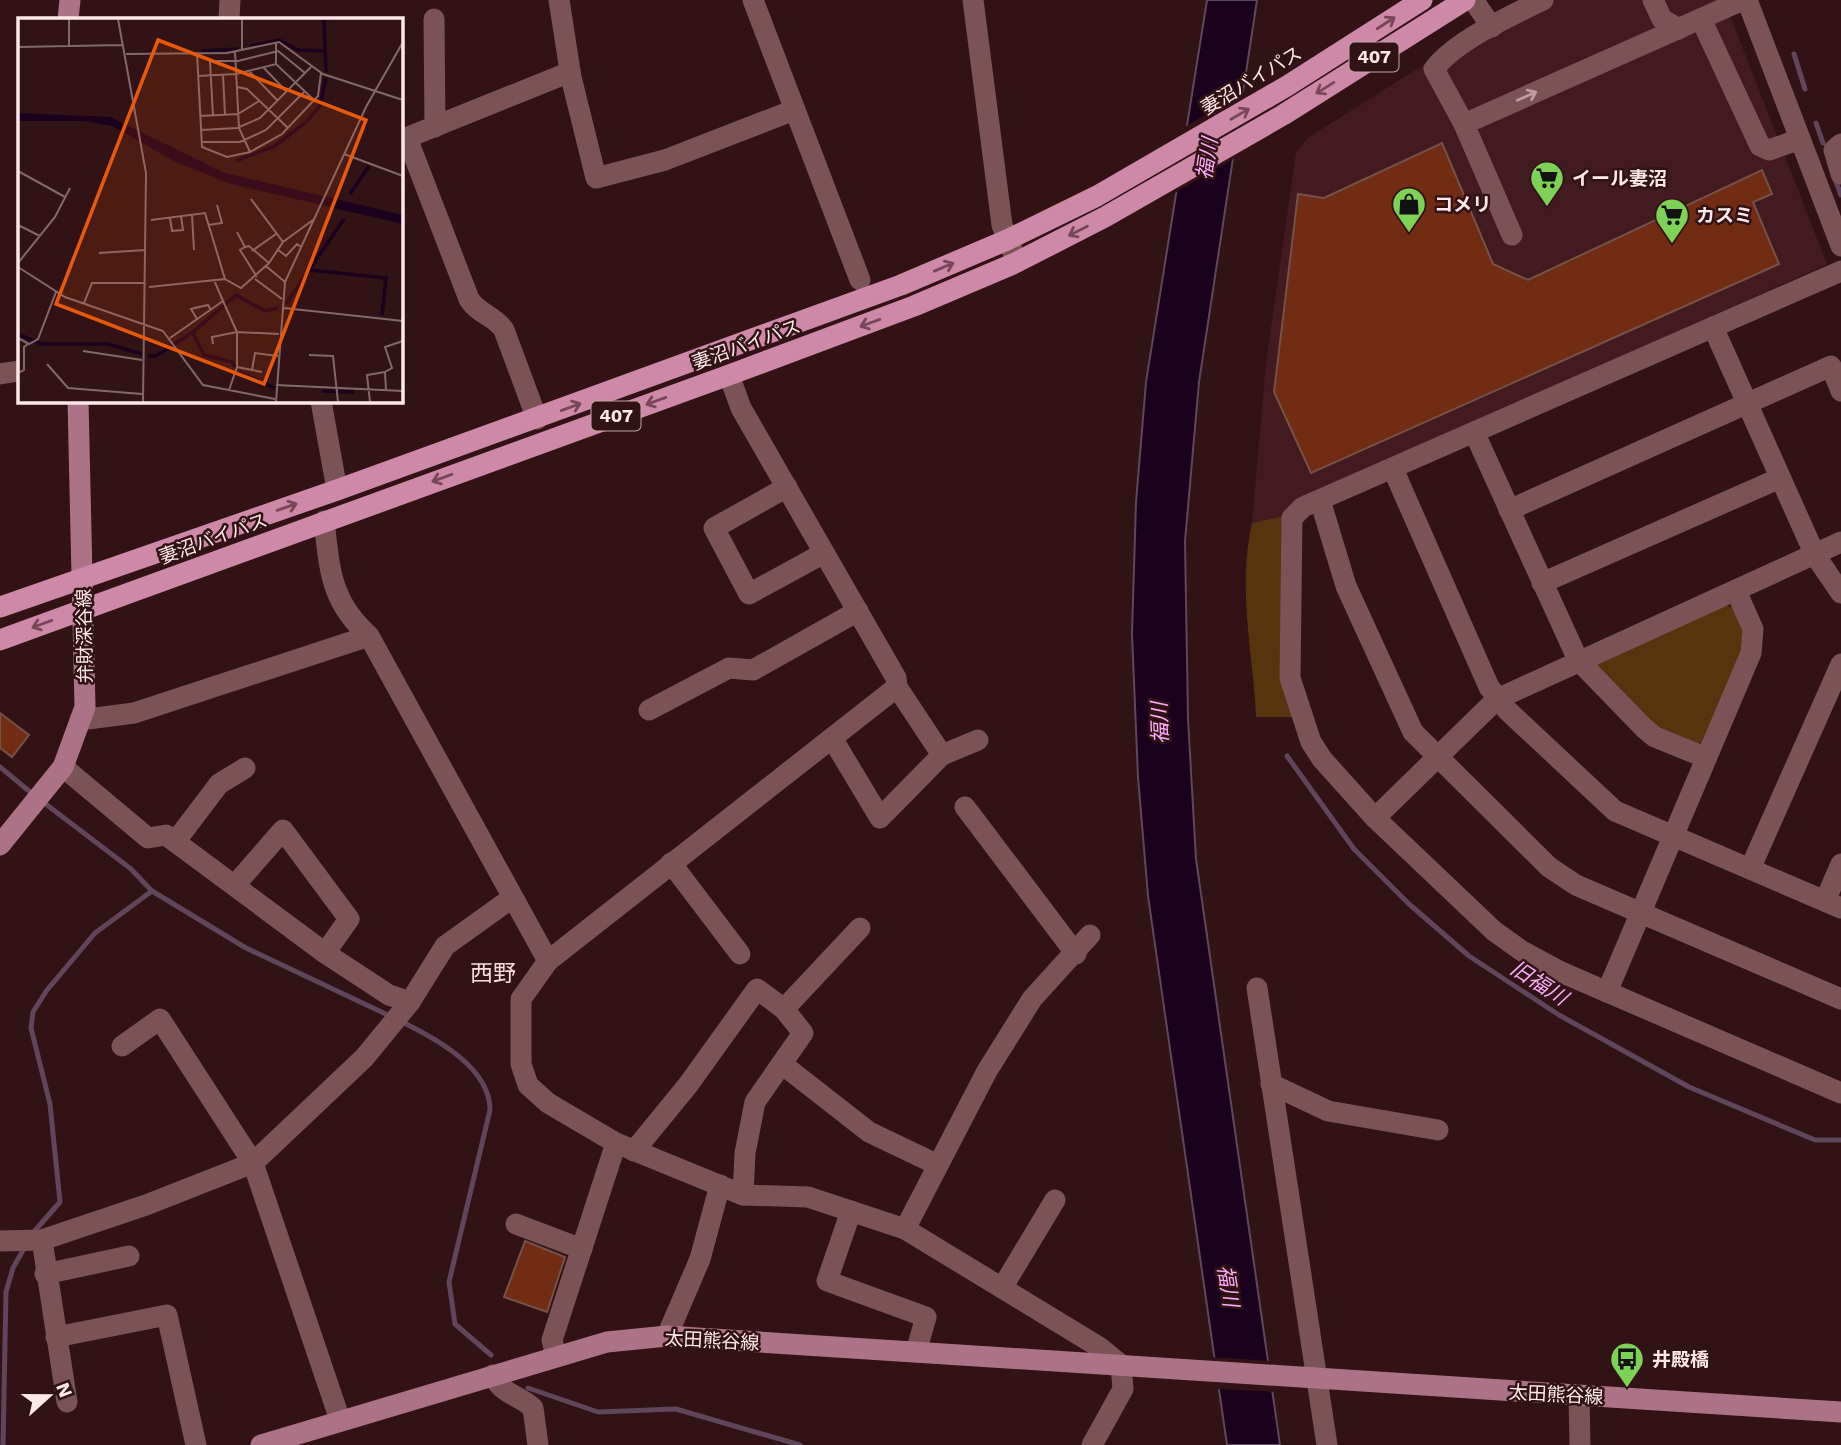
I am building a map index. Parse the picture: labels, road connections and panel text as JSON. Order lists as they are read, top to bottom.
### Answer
{
  "streets": {
    "highway": ["407", "妻沼バイパス"],
    "main road": ["弁財深谷線", "太田熊谷線"]
  },
  "crossings": [
    ["妻沼バイパス", "弁財深谷線"]
  ],
  "districts": ["西野"],
  "water": ["福川", "旧福川"],
  "places": {
    "supermarket": ["イール妻沼", "カスミ"],
    "shop": ["コメリ"],
    "bus stop": ["井殿橋"]
  },
  "north": "right"
}
